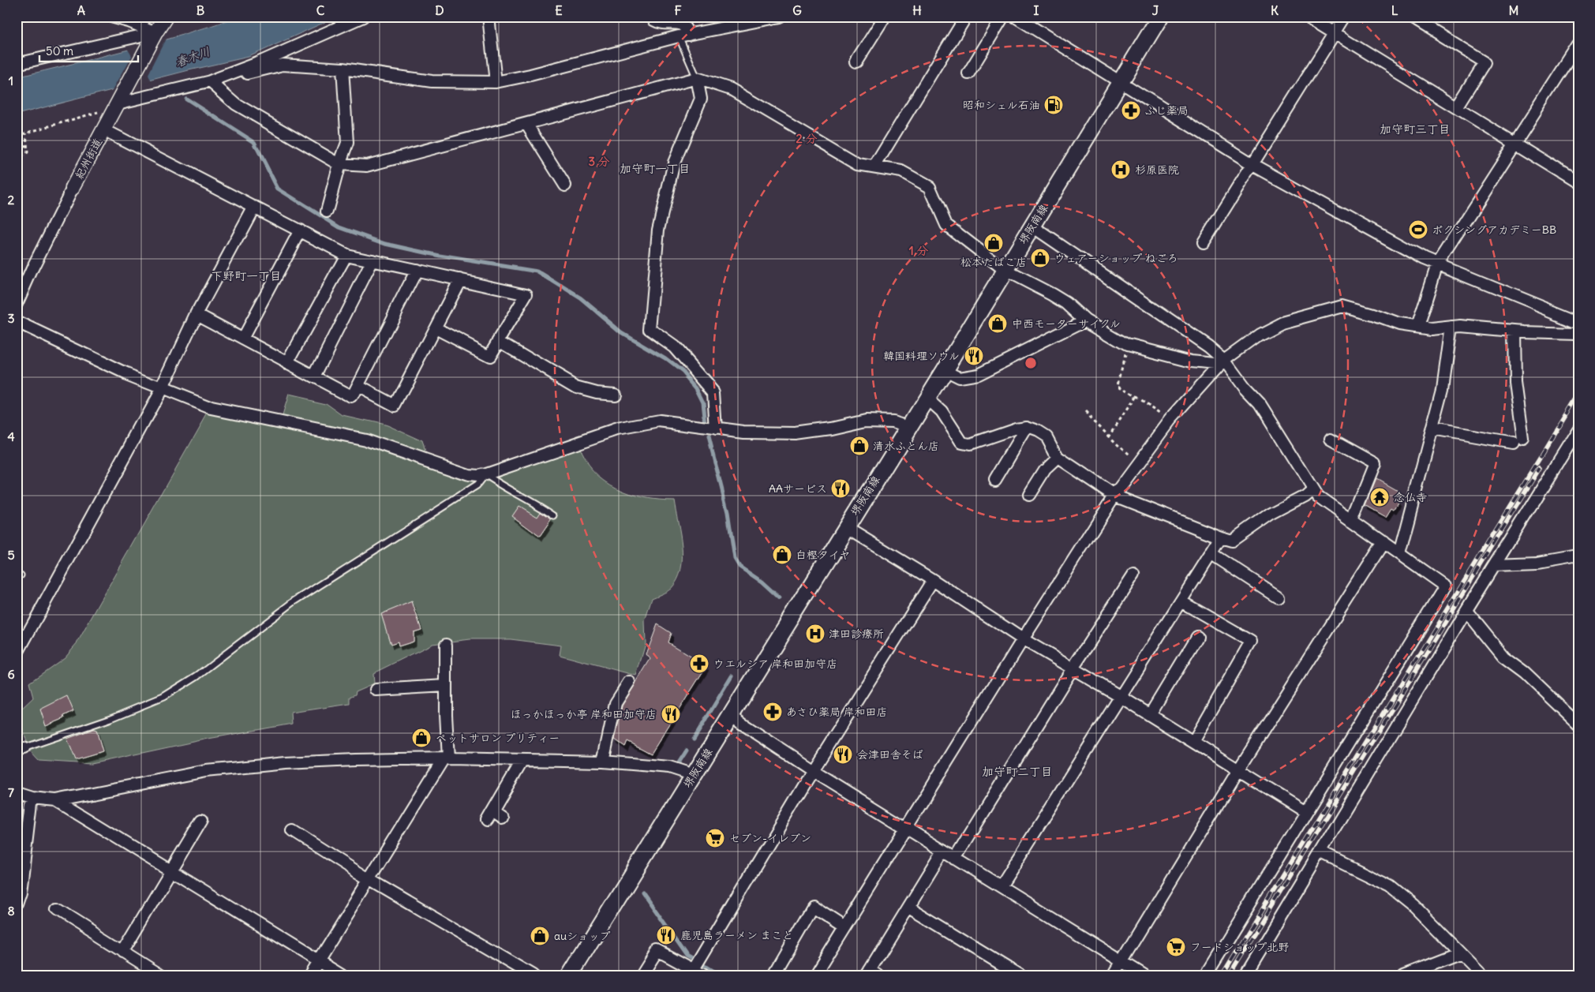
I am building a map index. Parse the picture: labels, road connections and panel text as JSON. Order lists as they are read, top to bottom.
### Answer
{
  "streets": {
    "main road": ["堺阪南線"],
    "street": ["紀州街道"]
  },
  "districts": [
    "加守町三丁目",
    "加守町一丁目",
    "下野町一丁目",
    "加守町二丁目"
  ],
  "water": ["春木川"],
  "places": {
    "fuel station": ["昭和シェル石油"],
    "pharmacy": ["ふじ薬局", "ウエルシア 岸和田加守店", "あさひ薬局 岸和田店"],
    "hospital": ["杉原医院", "津田診療所"],
    "sports": ["ボクシングアカデミーBB"],
    "shop": [
      "松本たばこ店",
      "ウェアーショップ ねごろ",
      "中西モーターサイクル",
      "清水ふとん店",
      "白樫タイヤ",
      "ペットサロン プリティー",
      "auショップ"
    ],
    "restaurant": [
      "韓国料理ソウル",
      "AAサービス",
      "ほっかほっか亭 岸和田加守店",
      "会津田舎そば",
      "鹿児島ラーメン まこと"
    ],
    "temple": ["念仏寺"],
    "supermarket": ["セブン-イレブン", "フードショップ北野"]
  },
  "scale_bar": "50 m",
  "grid": {
    "columns": [
      "A",
      "B",
      "C",
      "D",
      "E",
      "F",
      "G",
      "H",
      "I",
      "J",
      "K",
      "L",
      "M"
    ],
    "rows": [
      "1",
      "2",
      "3",
      "4",
      "5",
      "6",
      "7",
      "8"
    ]
  },
  "rings": ["2 分", "3 分", "1 分"]
}
